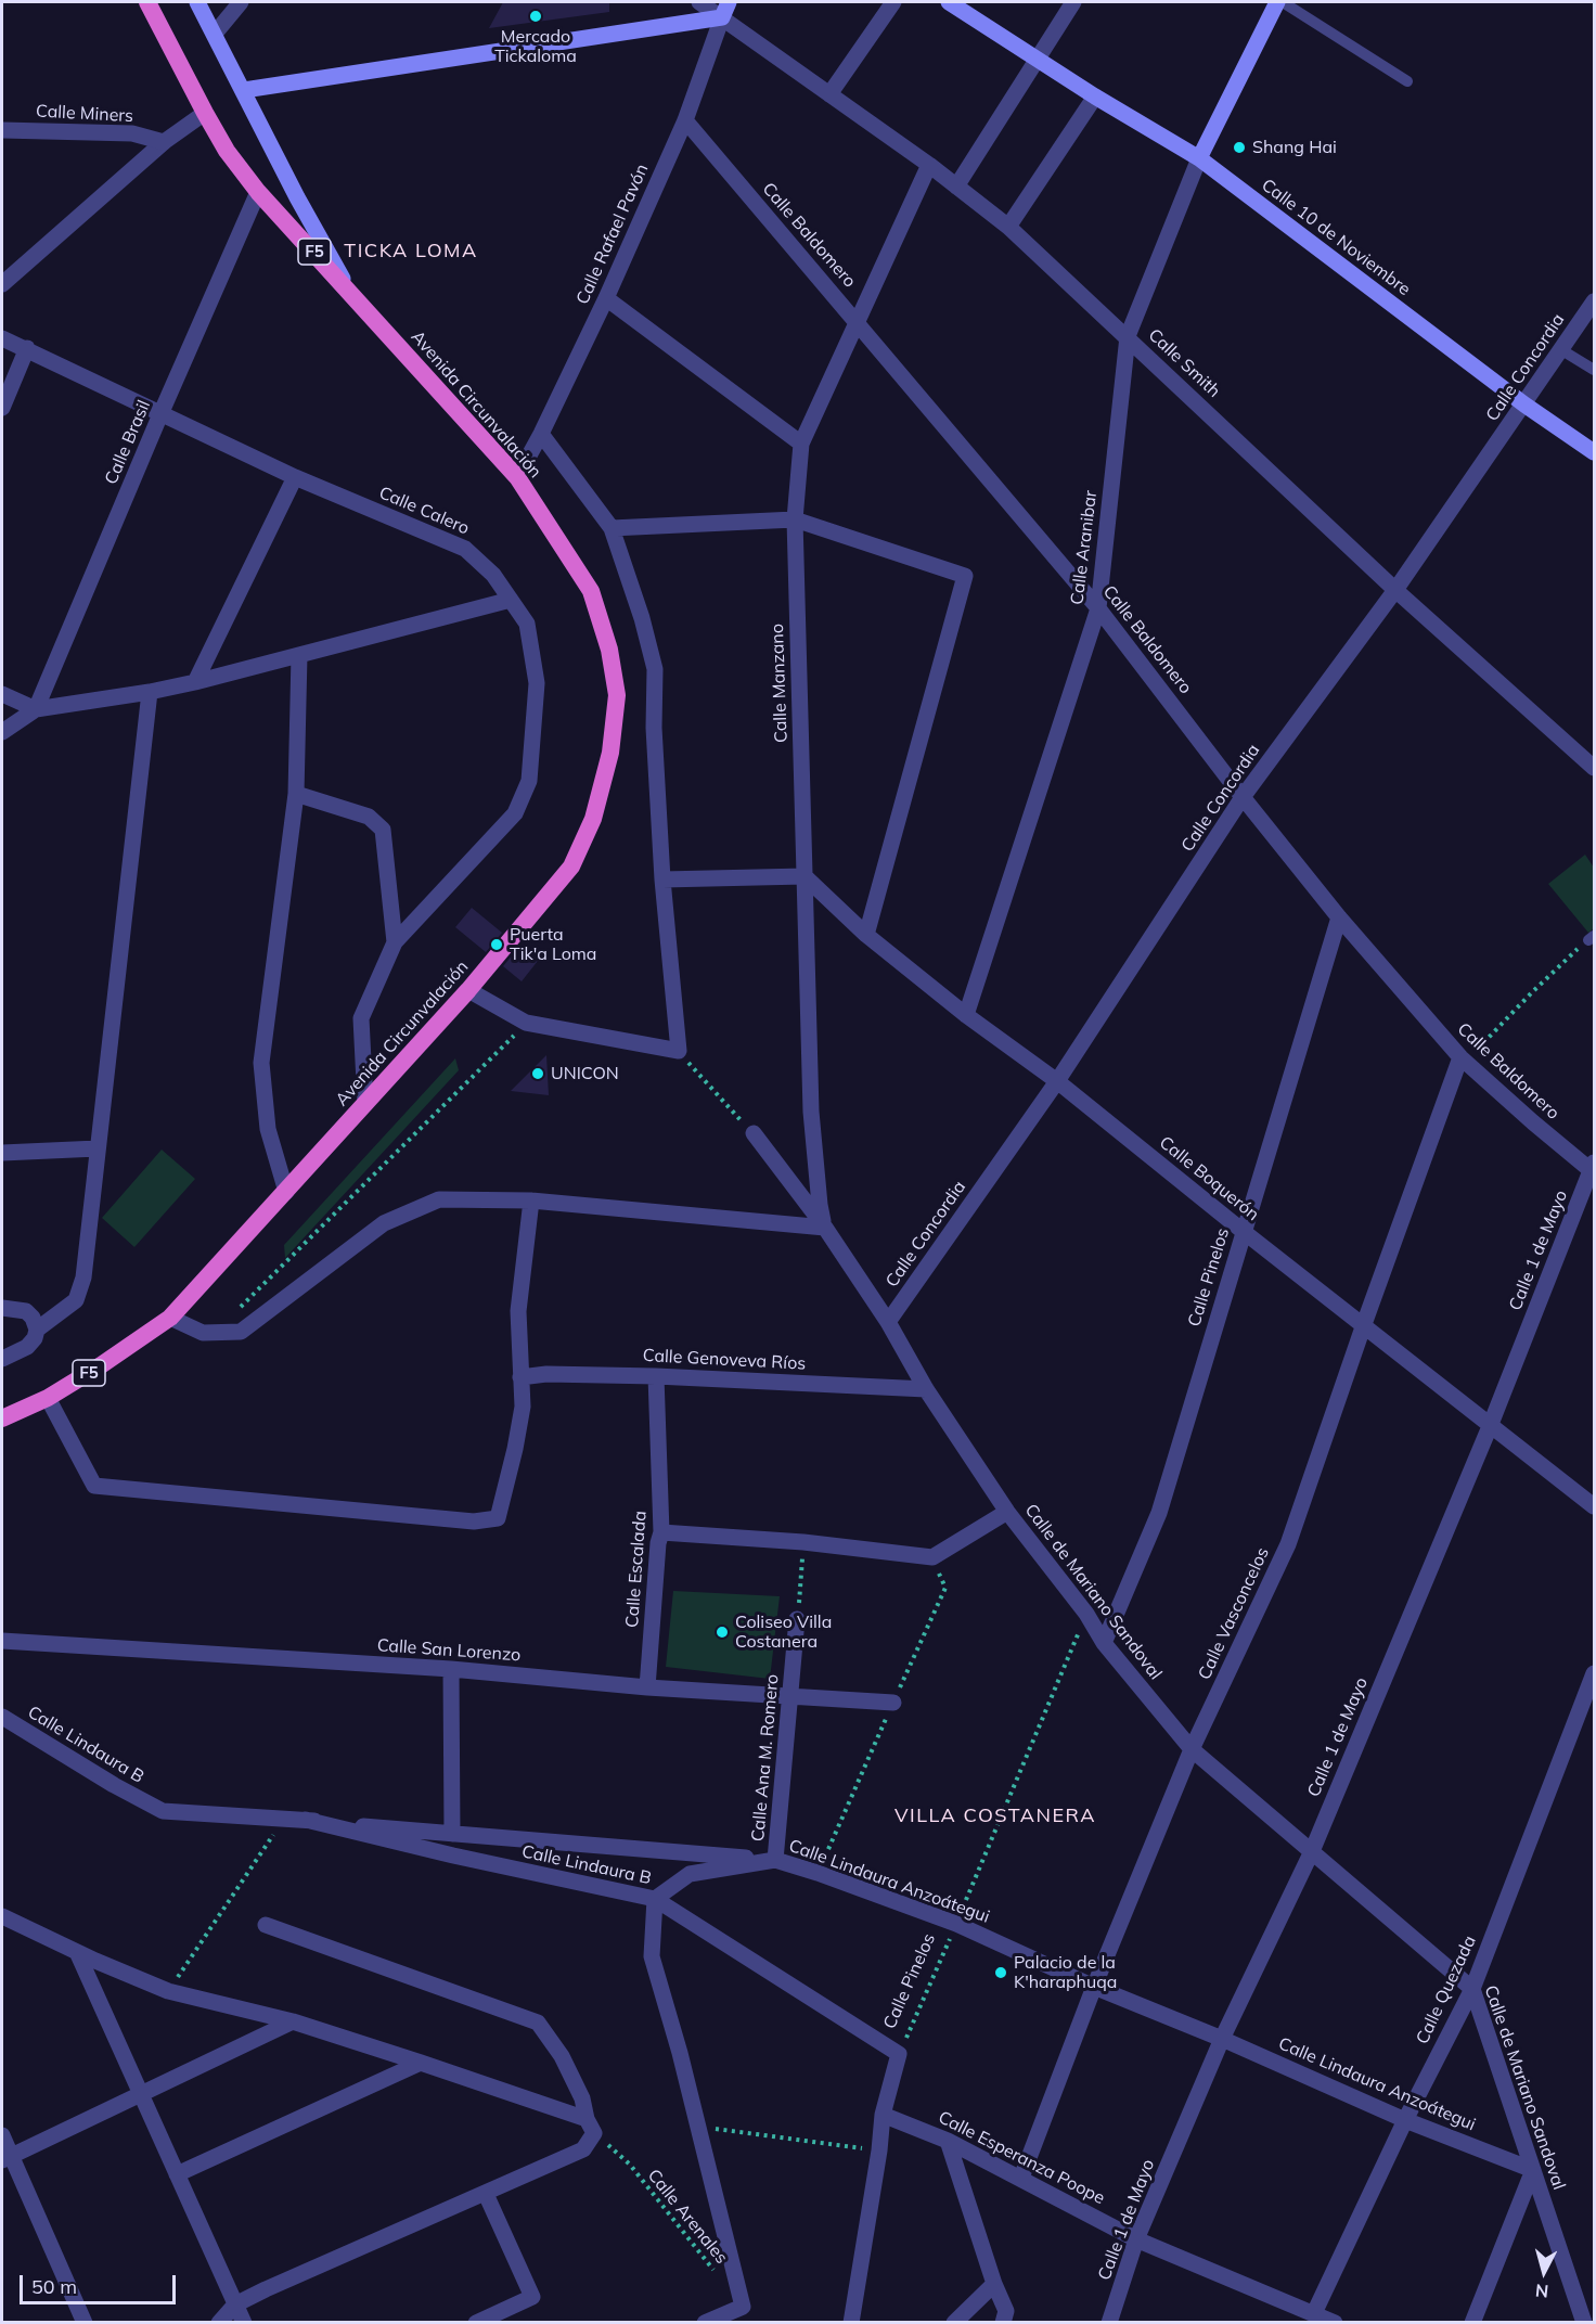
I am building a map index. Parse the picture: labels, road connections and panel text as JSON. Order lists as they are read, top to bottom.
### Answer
{
  "streets": {
    "highway": ["F5", "Avenida Circunvalación"],
    "main road": ["Calle Rafael Pavón", "Calle 10 de Noviembre"],
    "street": [
      "Calle Miners",
      "Calle Baldomero",
      "Calle Smith",
      "Calle Concordia",
      "Calle Brasil",
      "Calle Calero",
      "Calle Aranibar",
      "Calle Manzano",
      "Calle Boquerón",
      "Calle 1 de Mayo",
      "Calle Pinelos",
      "Calle Genoveva Ríos",
      "Calle Escalada",
      "Calle de Mariano Sandoval",
      "Calle Vasconcelos",
      "Calle San Lorenzo",
      "Calle Lindaura B",
      "Calle Ana M. Romero",
      "Calle Lindaura Anzoátegui",
      "Calle Quezada",
      "Calle Esperanza Poope"
    ],
    "path": ["Calle Arenales"]
  },
  "crossings": [
    ["Calle Rafael Pavón", "Calle Baldomero"],
    ["Calle Rafael Pavón", "Calle Smith"],
    ["Calle Rafael Pavón", "Avenida Circunvalación"],
    ["Calle Baldomero", "Calle Concordia"],
    ["Calle Baldomero", "Calle Aranibar"],
    ["Calle Baldomero", "Calle Manzano"],
    ["Calle Baldomero", "Calle 1 de Mayo"],
    ["Calle Baldomero", "Calle Pinelos"],
    ["Calle Baldomero", "Calle Vasconcelos"],
    ["Calle 10 de Noviembre", "Calle Concordia"],
    ["Calle 10 de Noviembre", "Calle Aranibar"],
    ["Calle Smith", "Calle Concordia"],
    ["Calle Smith", "Calle Aranibar"],
    ["Calle Smith", "Calle Manzano"],
    ["Calle Concordia", "Calle Boquerón"],
    ["Calle Concordia", "Calle de Mariano Sandoval"],
    ["Avenida Circunvalación", "Calle Brasil"],
    ["Avenida Circunvalación", "Calle Calero"],
    ["Calle Brasil", "Calle Calero"],
    ["Calle Aranibar", "Calle Boquerón"],
    ["Calle Manzano", "Calle Boquerón"],
    ["Calle Manzano", "Calle de Mariano Sandoval"],
    ["Calle Boquerón", "Calle 1 de Mayo"],
    ["Calle Boquerón", "Calle Pinelos"],
    ["Calle Boquerón", "Calle Vasconcelos"],
    ["Calle 1 de Mayo", "Calle de Mariano Sandoval"],
    ["Calle 1 de Mayo", "Calle Lindaura Anzoátegui"],
    ["Calle 1 de Mayo", "Calle Esperanza Poope"],
    ["Calle Pinelos", "Calle de Mariano Sandoval"],
    ["Calle Pinelos", "Calle Lindaura B"],
    ["Calle Pinelos", "Calle Lindaura Anzoátegui"],
    ["Calle Pinelos", "Calle Esperanza Poope"],
    ["Calle Genoveva Ríos", "Calle Escalada"],
    ["Calle Genoveva Ríos", "Calle de Mariano Sandoval"],
    ["Calle Escalada", "Calle San Lorenzo"],
    ["Calle de Mariano Sandoval", "Calle Vasconcelos"],
    ["Calle de Mariano Sandoval", "Calle Lindaura Anzoátegui"],
    ["Calle de Mariano Sandoval", "Calle Quezada"],
    ["Calle Vasconcelos", "Calle Lindaura Anzoátegui"],
    ["Calle Vasconcelos", "Calle Esperanza Poope"],
    ["Calle San Lorenzo", "Calle Ana M. Romero"],
    ["Calle Lindaura B", "Calle Ana M. Romero"],
    ["Calle Lindaura B", "Calle Lindaura Anzoátegui"],
    ["Calle Ana M. Romero", "Calle Lindaura Anzoátegui"],
    ["Calle Lindaura Anzoátegui", "Calle Quezada"],
    ["Calle Quezada", "Calle Esperanza Poope"]
  ],
  "districts": ["TICKA LOMA", "VILLA COSTANERA"],
  "places": [
    "Mercado Tickaloma",
    "Shang Hai",
    "Puerta Tik'a Loma",
    "UNICON",
    "Coliseo Villa Costanera",
    "Palacio de la K'haraphuqa"
  ],
  "scale_bar": "50 m",
  "north": "bottom"
}
